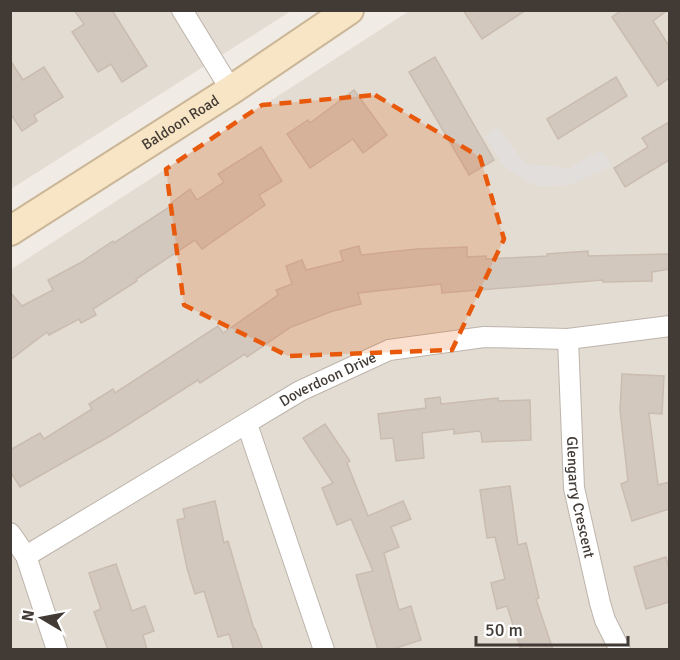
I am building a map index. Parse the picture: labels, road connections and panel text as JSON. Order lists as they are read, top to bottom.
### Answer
{
  "streets": {
    "street": ["Baldoon Road", "Doverdoon Drive", "Glengarry Crescent"]
  },
  "crossings": [
    ["Doverdoon Drive", "Glengarry Crescent"]
  ],
  "scale_bar": "50 m",
  "north": "left"
}
